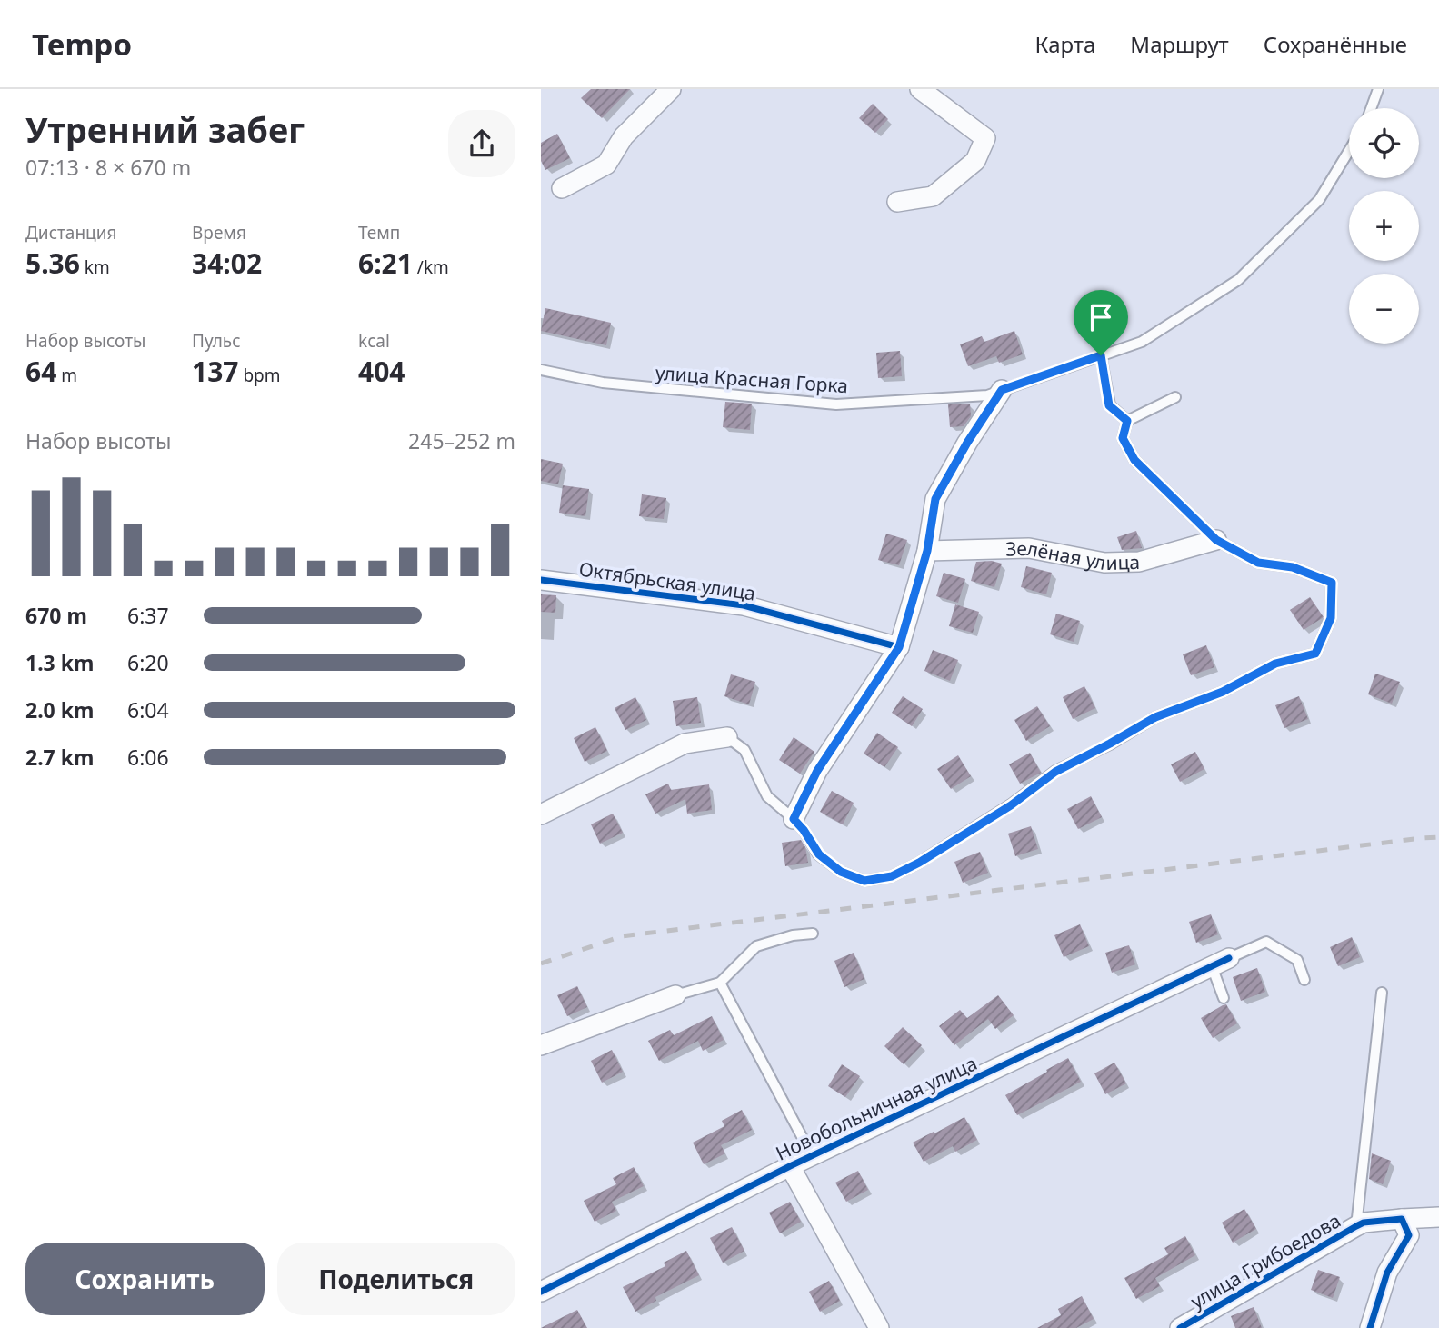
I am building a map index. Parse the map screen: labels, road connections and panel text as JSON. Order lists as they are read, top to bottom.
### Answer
{
  "streets": {
    "street": [
      "Зелёная улица",
      "Октябрьская улица",
      "Новобольничная улица",
      "улица Грибоедова"
    ],
    "lane": ["улица Красная Горка"]
  },
  "page": {
    "header": "Tempo",
    "nav": ["Карта", "Маршрут", "Сохранённые"],
    "heading": ["Утренний забег", "07:13 · 8 × 670 m"],
    "map_buttons": ["+", "−"],
    "stats": [
      ["Дистанция", "5.36 km"],
      ["Время", "34:02"],
      ["Темп", "6:21 /km"],
      ["Набор высоты", "64 m"],
      ["Пульс", "137 bpm"],
      ["kcal", "404"]
    ],
    "chart": ["Набор высоты", "245–252 m"],
    "list": [
      {
        "name": "670 m",
        "note": "6:37"
      },
      {
        "name": "1.3 km",
        "note": "6:20"
      },
      {
        "name": "2.0 km",
        "note": "6:04"
      },
      {
        "name": "2.7 km",
        "note": "6:06"
      }
    ],
    "buttons": ["Сохранить", "Поделиться"]
  }
}
